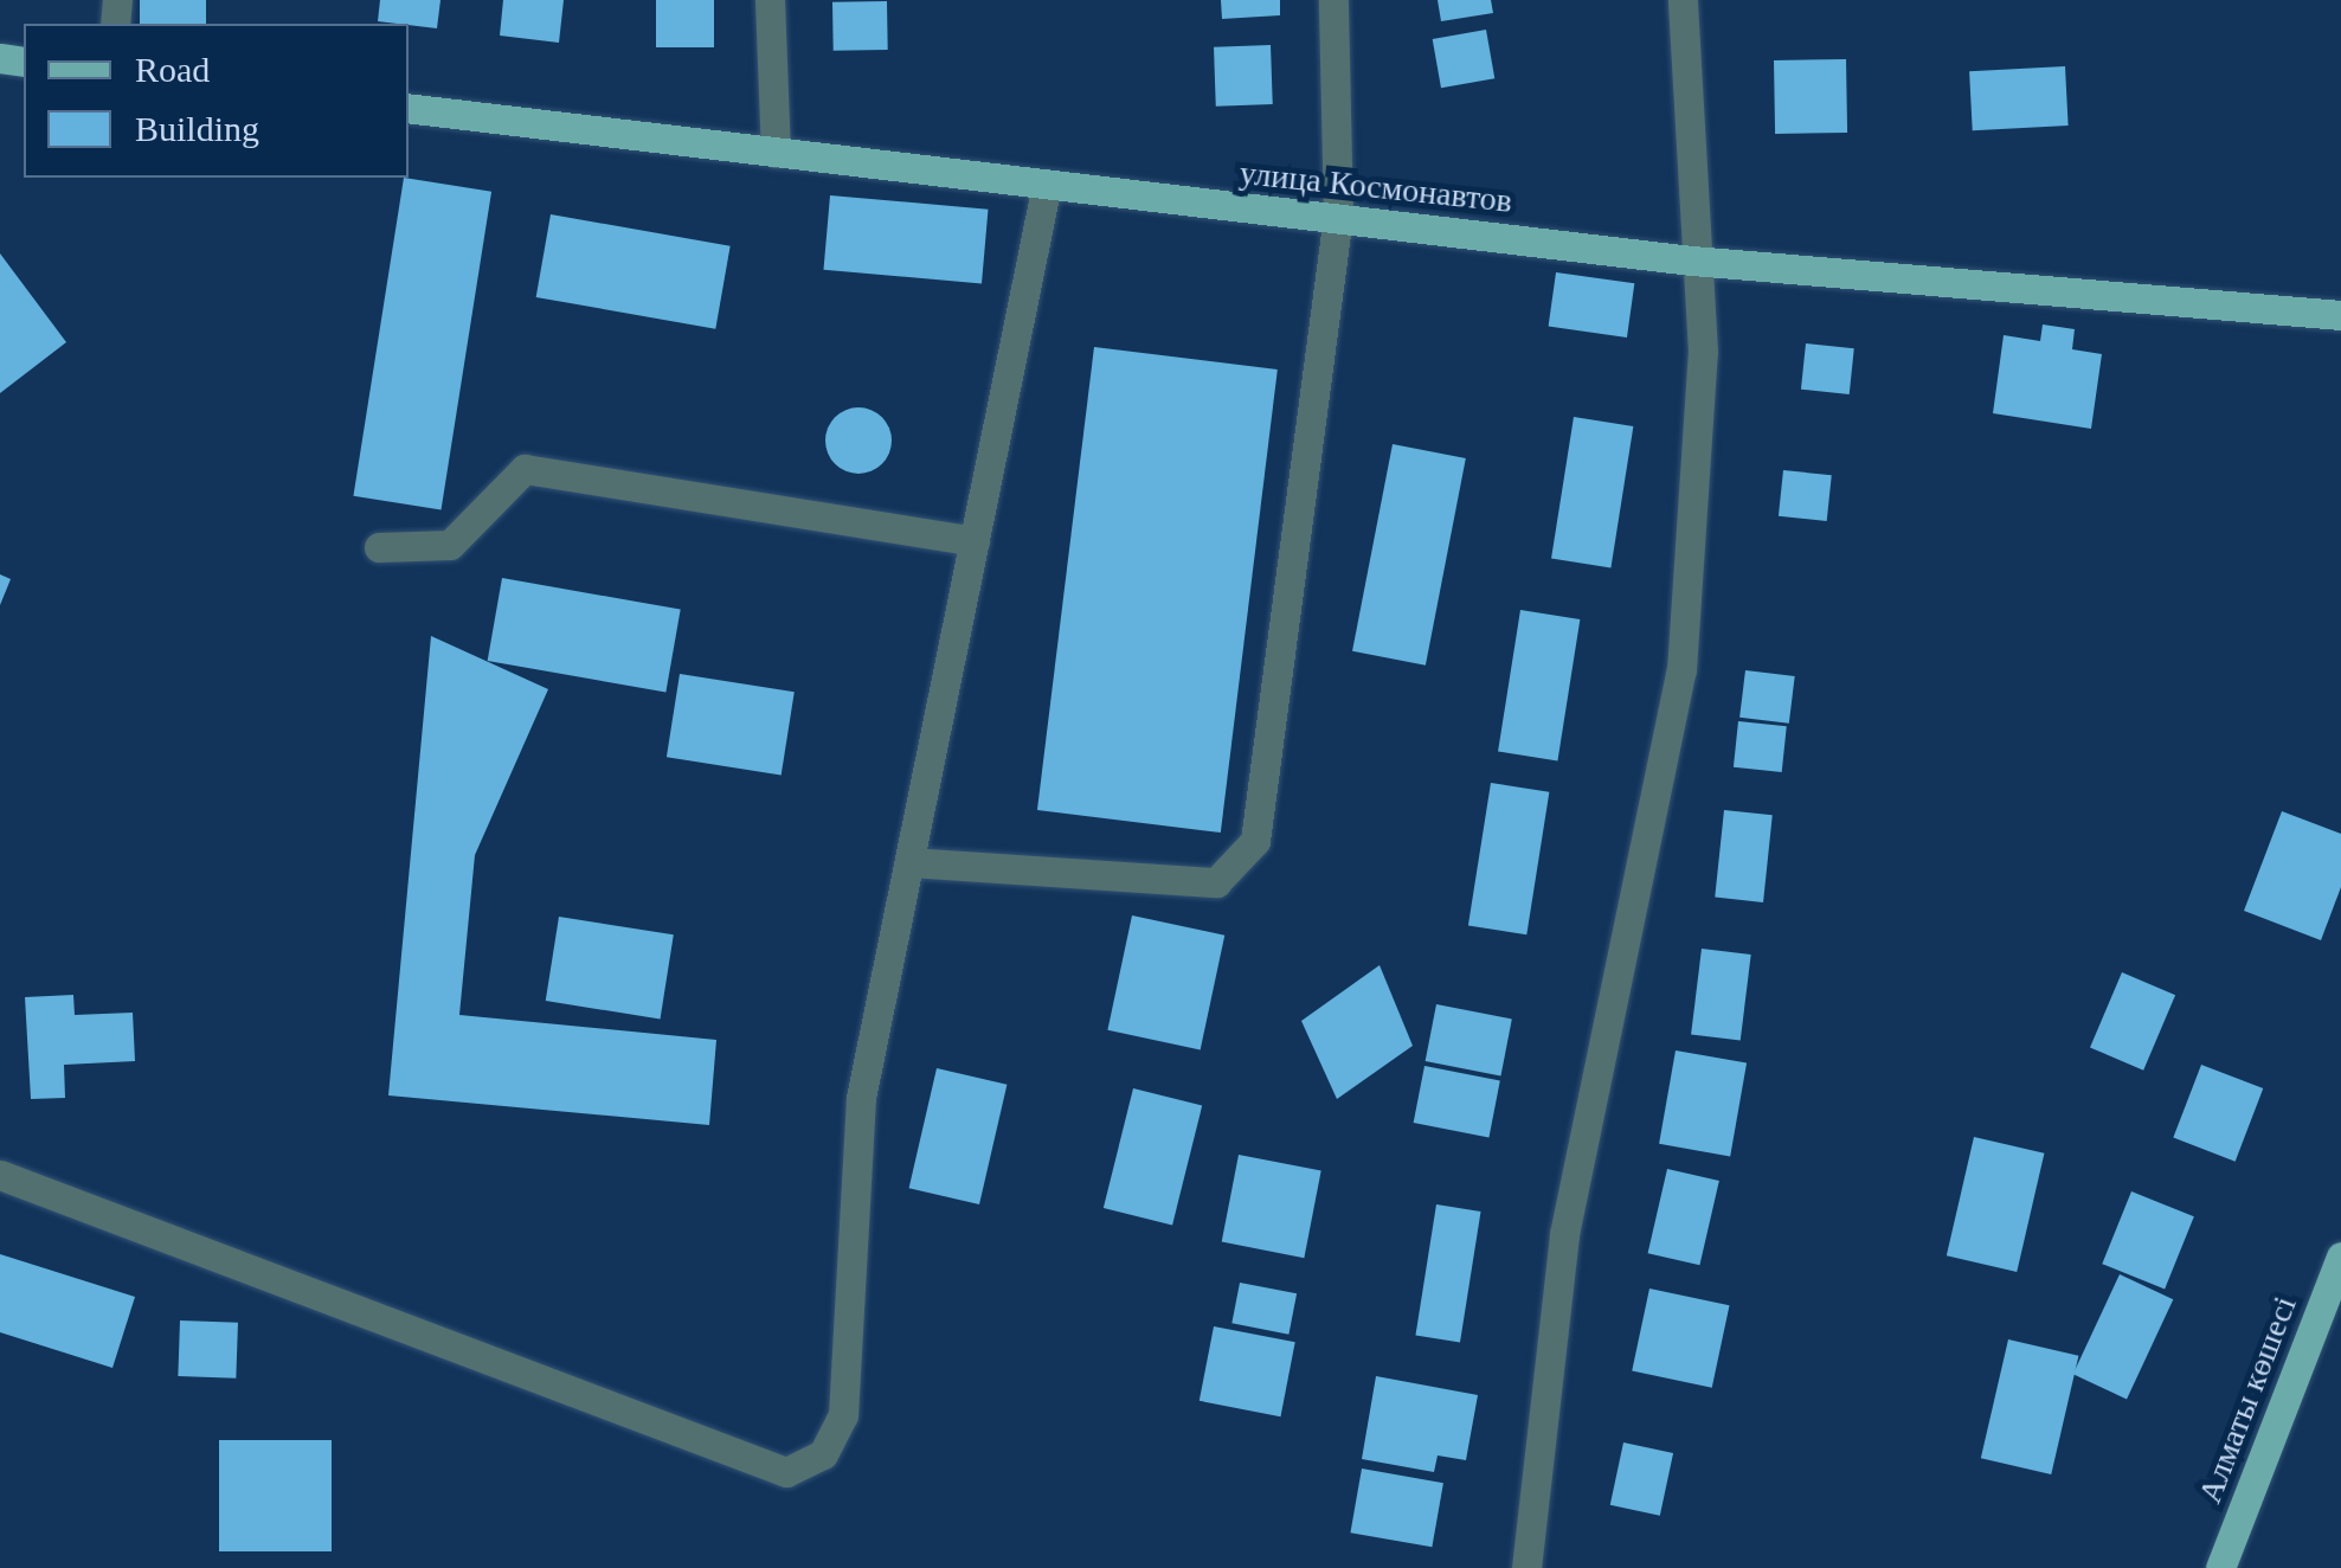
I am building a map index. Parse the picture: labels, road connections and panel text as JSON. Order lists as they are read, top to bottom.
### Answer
{
  "streets": {
    "main road": ["улица Космонавтов", "Алматы көшесі"]
  },
  "legend": ["Road", "Building"]
}
